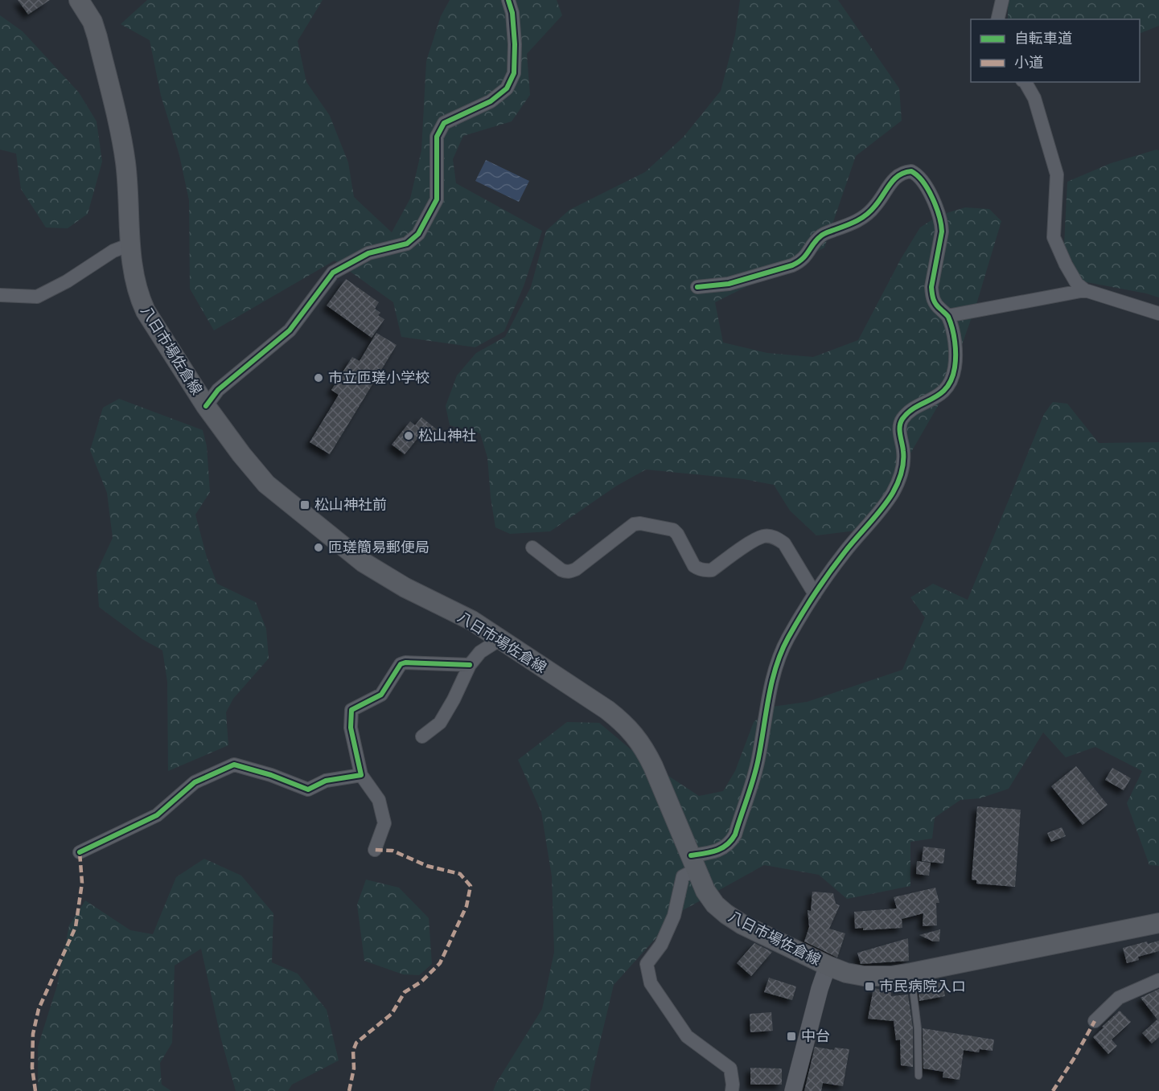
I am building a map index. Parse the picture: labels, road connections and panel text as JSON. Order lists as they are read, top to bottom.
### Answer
{
  "streets": {
    "main road": ["八日市場佐倉線"]
  },
  "places": {
    "other": ["市立匝瑳小学校", "松山神社", "匝瑳簡易郵便局"],
    "transit": ["松山神社前", "市民病院入ロ", "中台"]
  },
  "legend": ["自転車道", "小道"]
}
